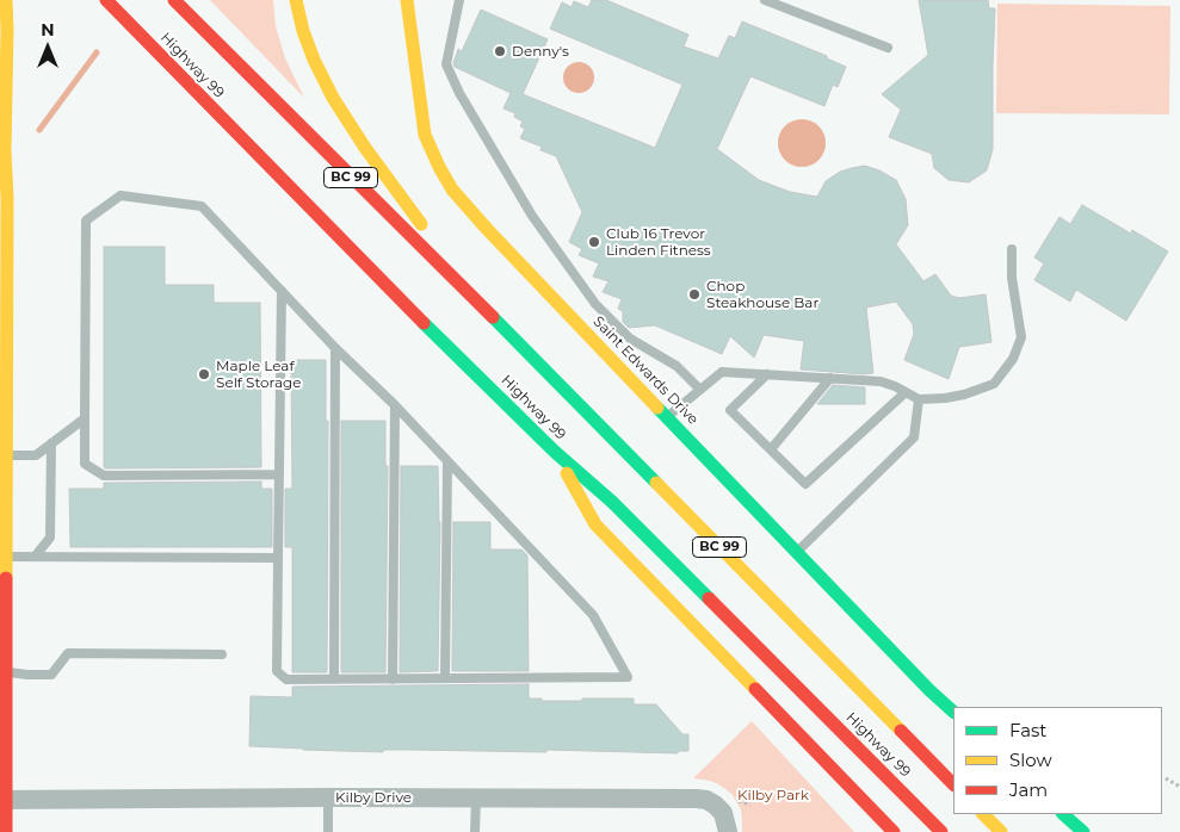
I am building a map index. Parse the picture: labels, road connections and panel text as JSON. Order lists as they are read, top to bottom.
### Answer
{
  "streets": {
    "main road": ["Highway 99", "BC 99", "Saint Edwards Drive"],
    "street": ["Kilby Drive"]
  },
  "parks": ["Kilby Park"],
  "places": [
    "Denny's",
    "Club 16 Trevor Linden Fitness",
    "Chop Steakhouse Bar",
    "Maple Leaf Self Storage"
  ],
  "legend": ["Fast", "Slow", "Jam"],
  "north": "top"
}
